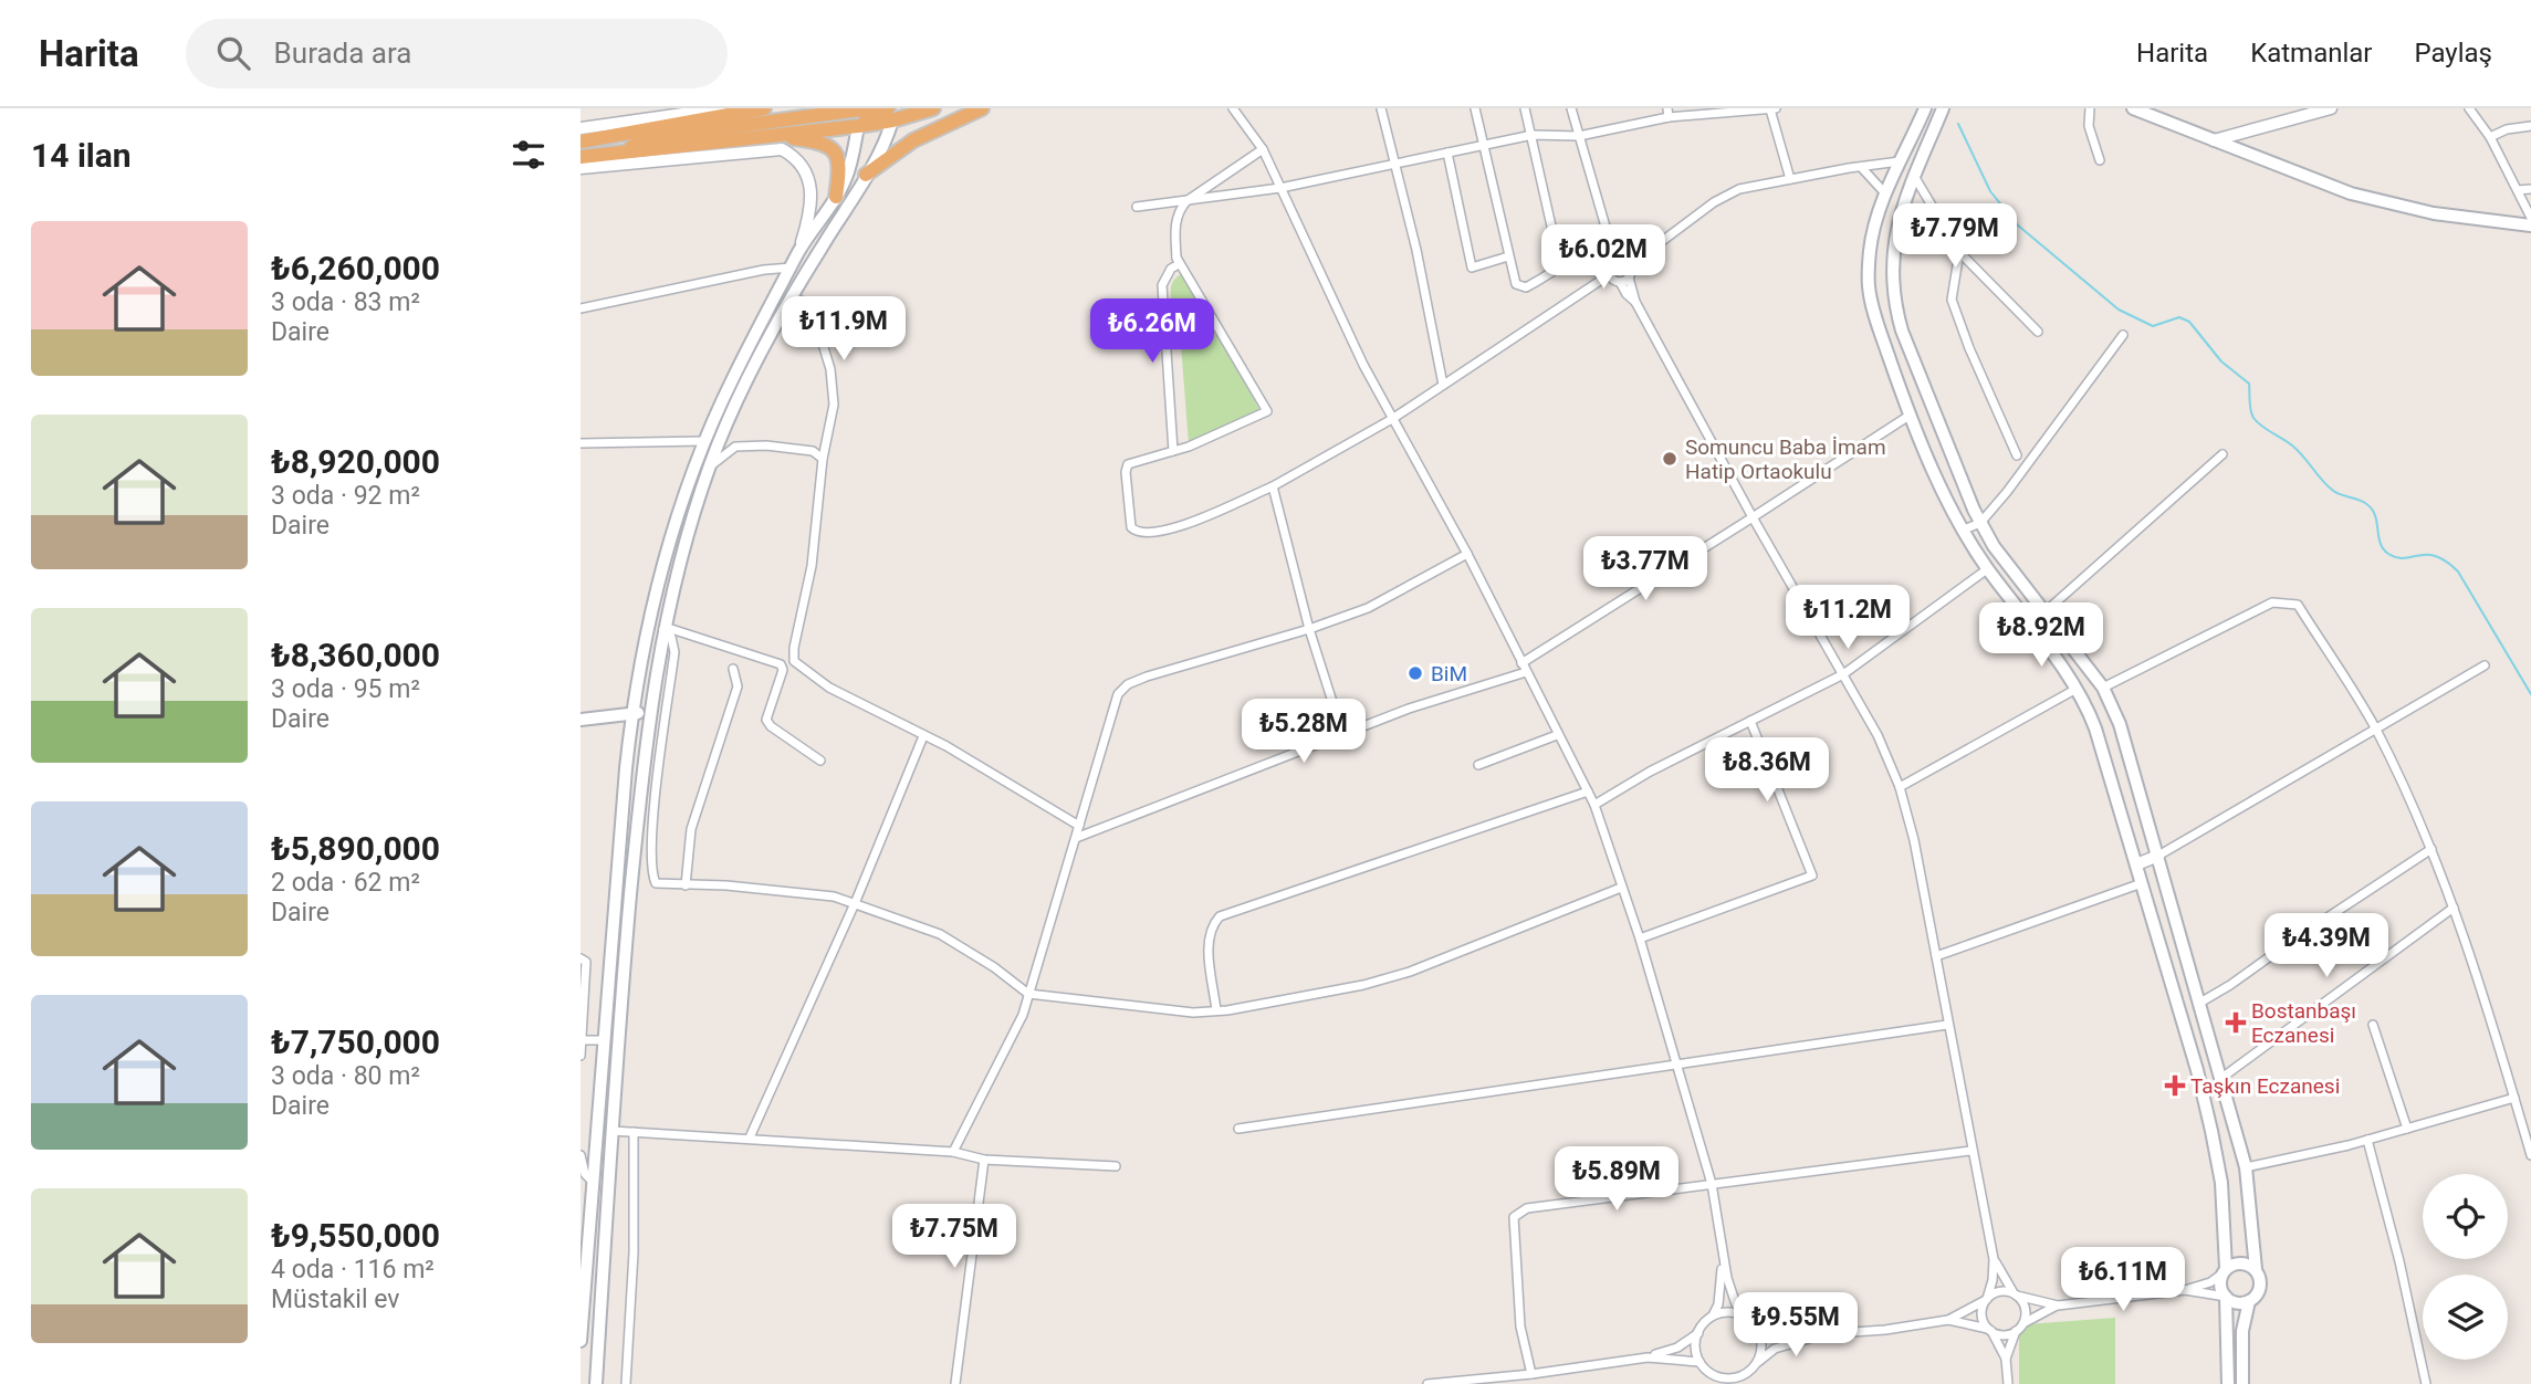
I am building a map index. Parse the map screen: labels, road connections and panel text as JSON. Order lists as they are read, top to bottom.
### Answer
{
  "places": {
    "other": ["Somuncu Baba İmam Hatip Ortaokulu", "BiM"],
    "health": ["Bostanbaşı Eczanesi", "Taşkın Eczanesi"]
  },
  "page": {
    "header": "Harita",
    "search": "Burada ara",
    "nav": ["Harita", "Katmanlar", "Paylaş"],
    "heading": "14 ilan",
    "list": [
      {
        "name": "₺6,260,000",
        "note": "3 oda · 83 m² · Daire"
      },
      {
        "name": "₺8,920,000",
        "note": "3 oda · 92 m² · Daire"
      },
      {
        "name": "₺8,360,000",
        "note": "3 oda · 95 m² · Daire"
      },
      {
        "name": "₺5,890,000",
        "note": "2 oda · 62 m² · Daire"
      },
      {
        "name": "₺7,750,000",
        "note": "3 oda · 80 m² · Daire"
      },
      {
        "name": "₺9,550,000",
        "note": "4 oda · 116 m² · Müstakil ev"
      }
    ],
    "price": [
      "₺7.79M",
      "₺6.02M",
      "₺11.9M",
      "₺6.26M",
      "₺3.77M",
      "₺11.2M",
      "₺8.92M",
      "₺5.28M",
      "₺8.36M",
      "₺4.39M",
      "₺5.89M",
      "₺7.75M",
      "₺6.11M",
      "₺9.55M"
    ]
  }
}
